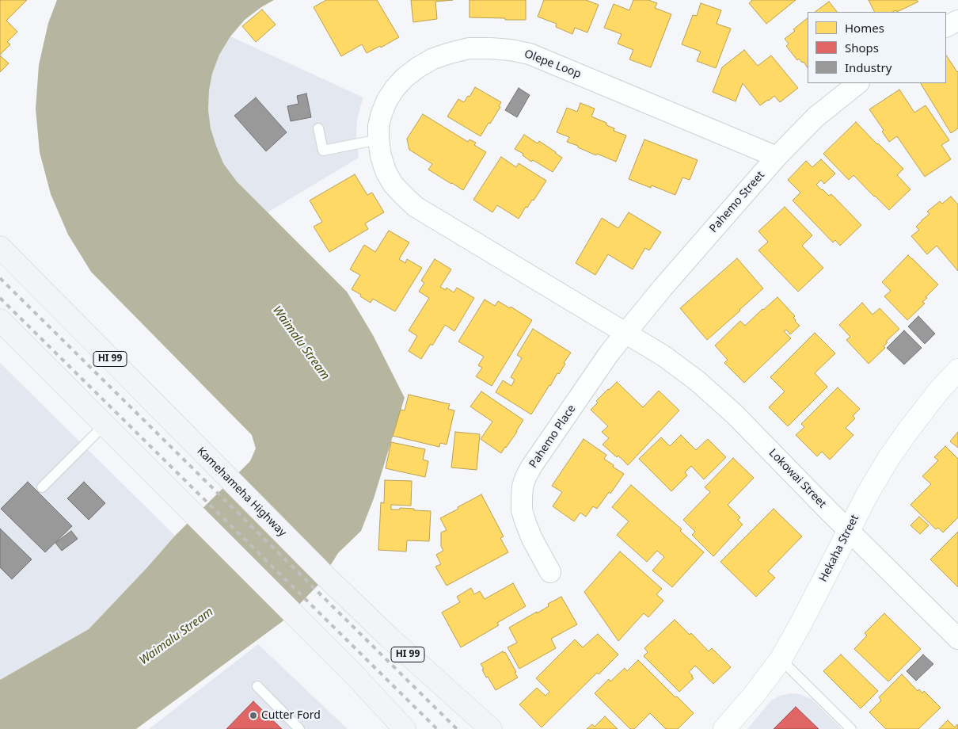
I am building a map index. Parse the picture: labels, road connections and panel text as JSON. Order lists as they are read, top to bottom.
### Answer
{
  "streets": {
    "main road": ["HI 99", "Kamehameha Highway"],
    "street": [
      "Olepe Loop",
      "Pahemo Street",
      "Pahemo Place",
      "Lokowai Street",
      "Hekaha Street"
    ]
  },
  "crossings": [
    ["Olepe Loop", "Pahemo Street"],
    ["Olepe Loop", "Pahemo Place"],
    ["Olepe Loop", "Lokowai Street"],
    ["Pahemo Street", "Pahemo Place"],
    ["Pahemo Street", "Lokowai Street"],
    ["Pahemo Place", "Lokowai Street"],
    ["Lokowai Street", "Hekaha Street"]
  ],
  "water": ["Waimalu Stream"],
  "places": ["Cutter Ford"],
  "legend": ["Homes", "Shops", "Industry"]
}
